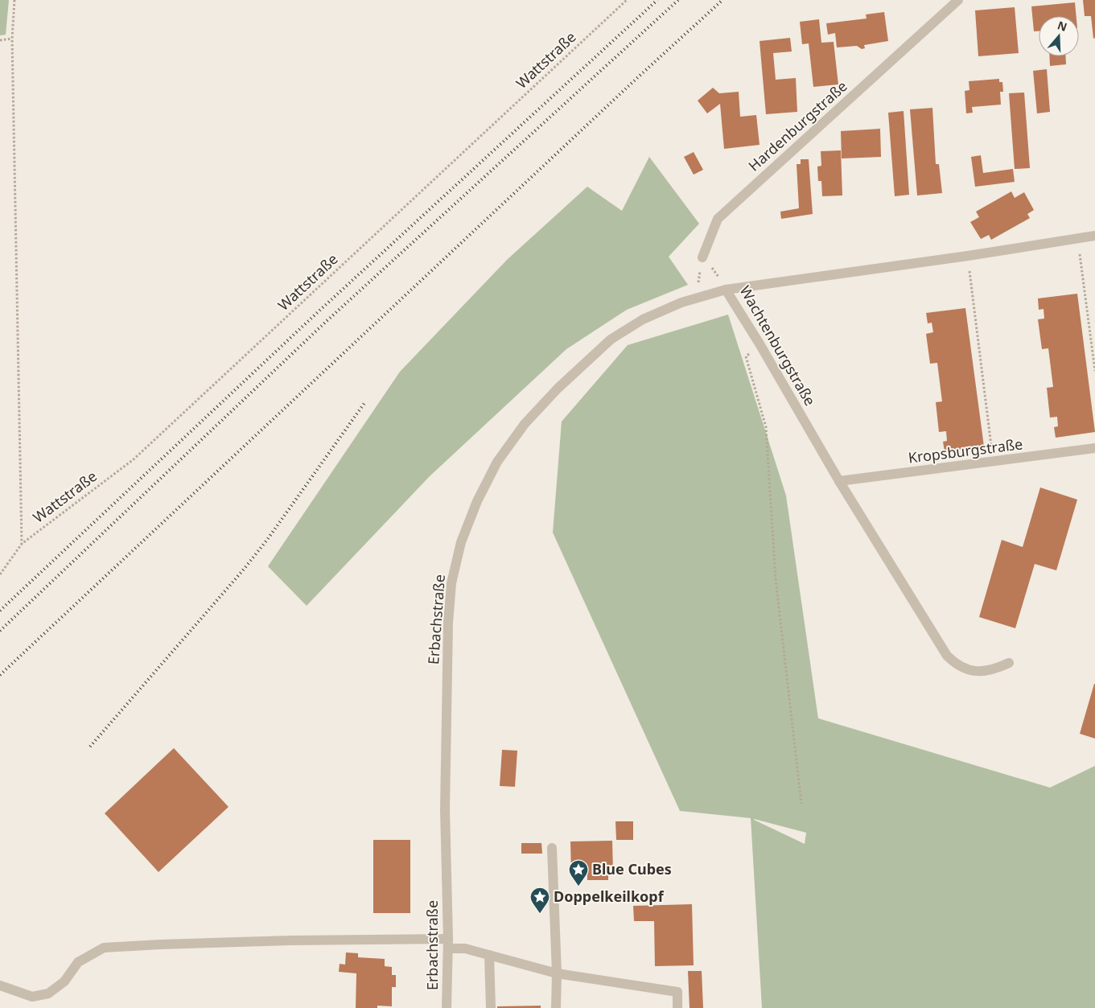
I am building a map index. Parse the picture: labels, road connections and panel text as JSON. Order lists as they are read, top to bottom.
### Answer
{
  "streets": {
    "street": [
      "Hardenburgstraße",
      "Wachtenburgstraße",
      "Kropsburgstraße",
      "Erbachstraße"
    ],
    "path": ["Wattstraße"]
  },
  "crossings": [
    ["Wachtenburgstraße", "Kropsburgstraße"],
    ["Wachtenburgstraße", "Erbachstraße"]
  ],
  "places": {
    "place": ["Blue Cubes", "Doppelkeilkopf"]
  },
  "north": "top"
}
